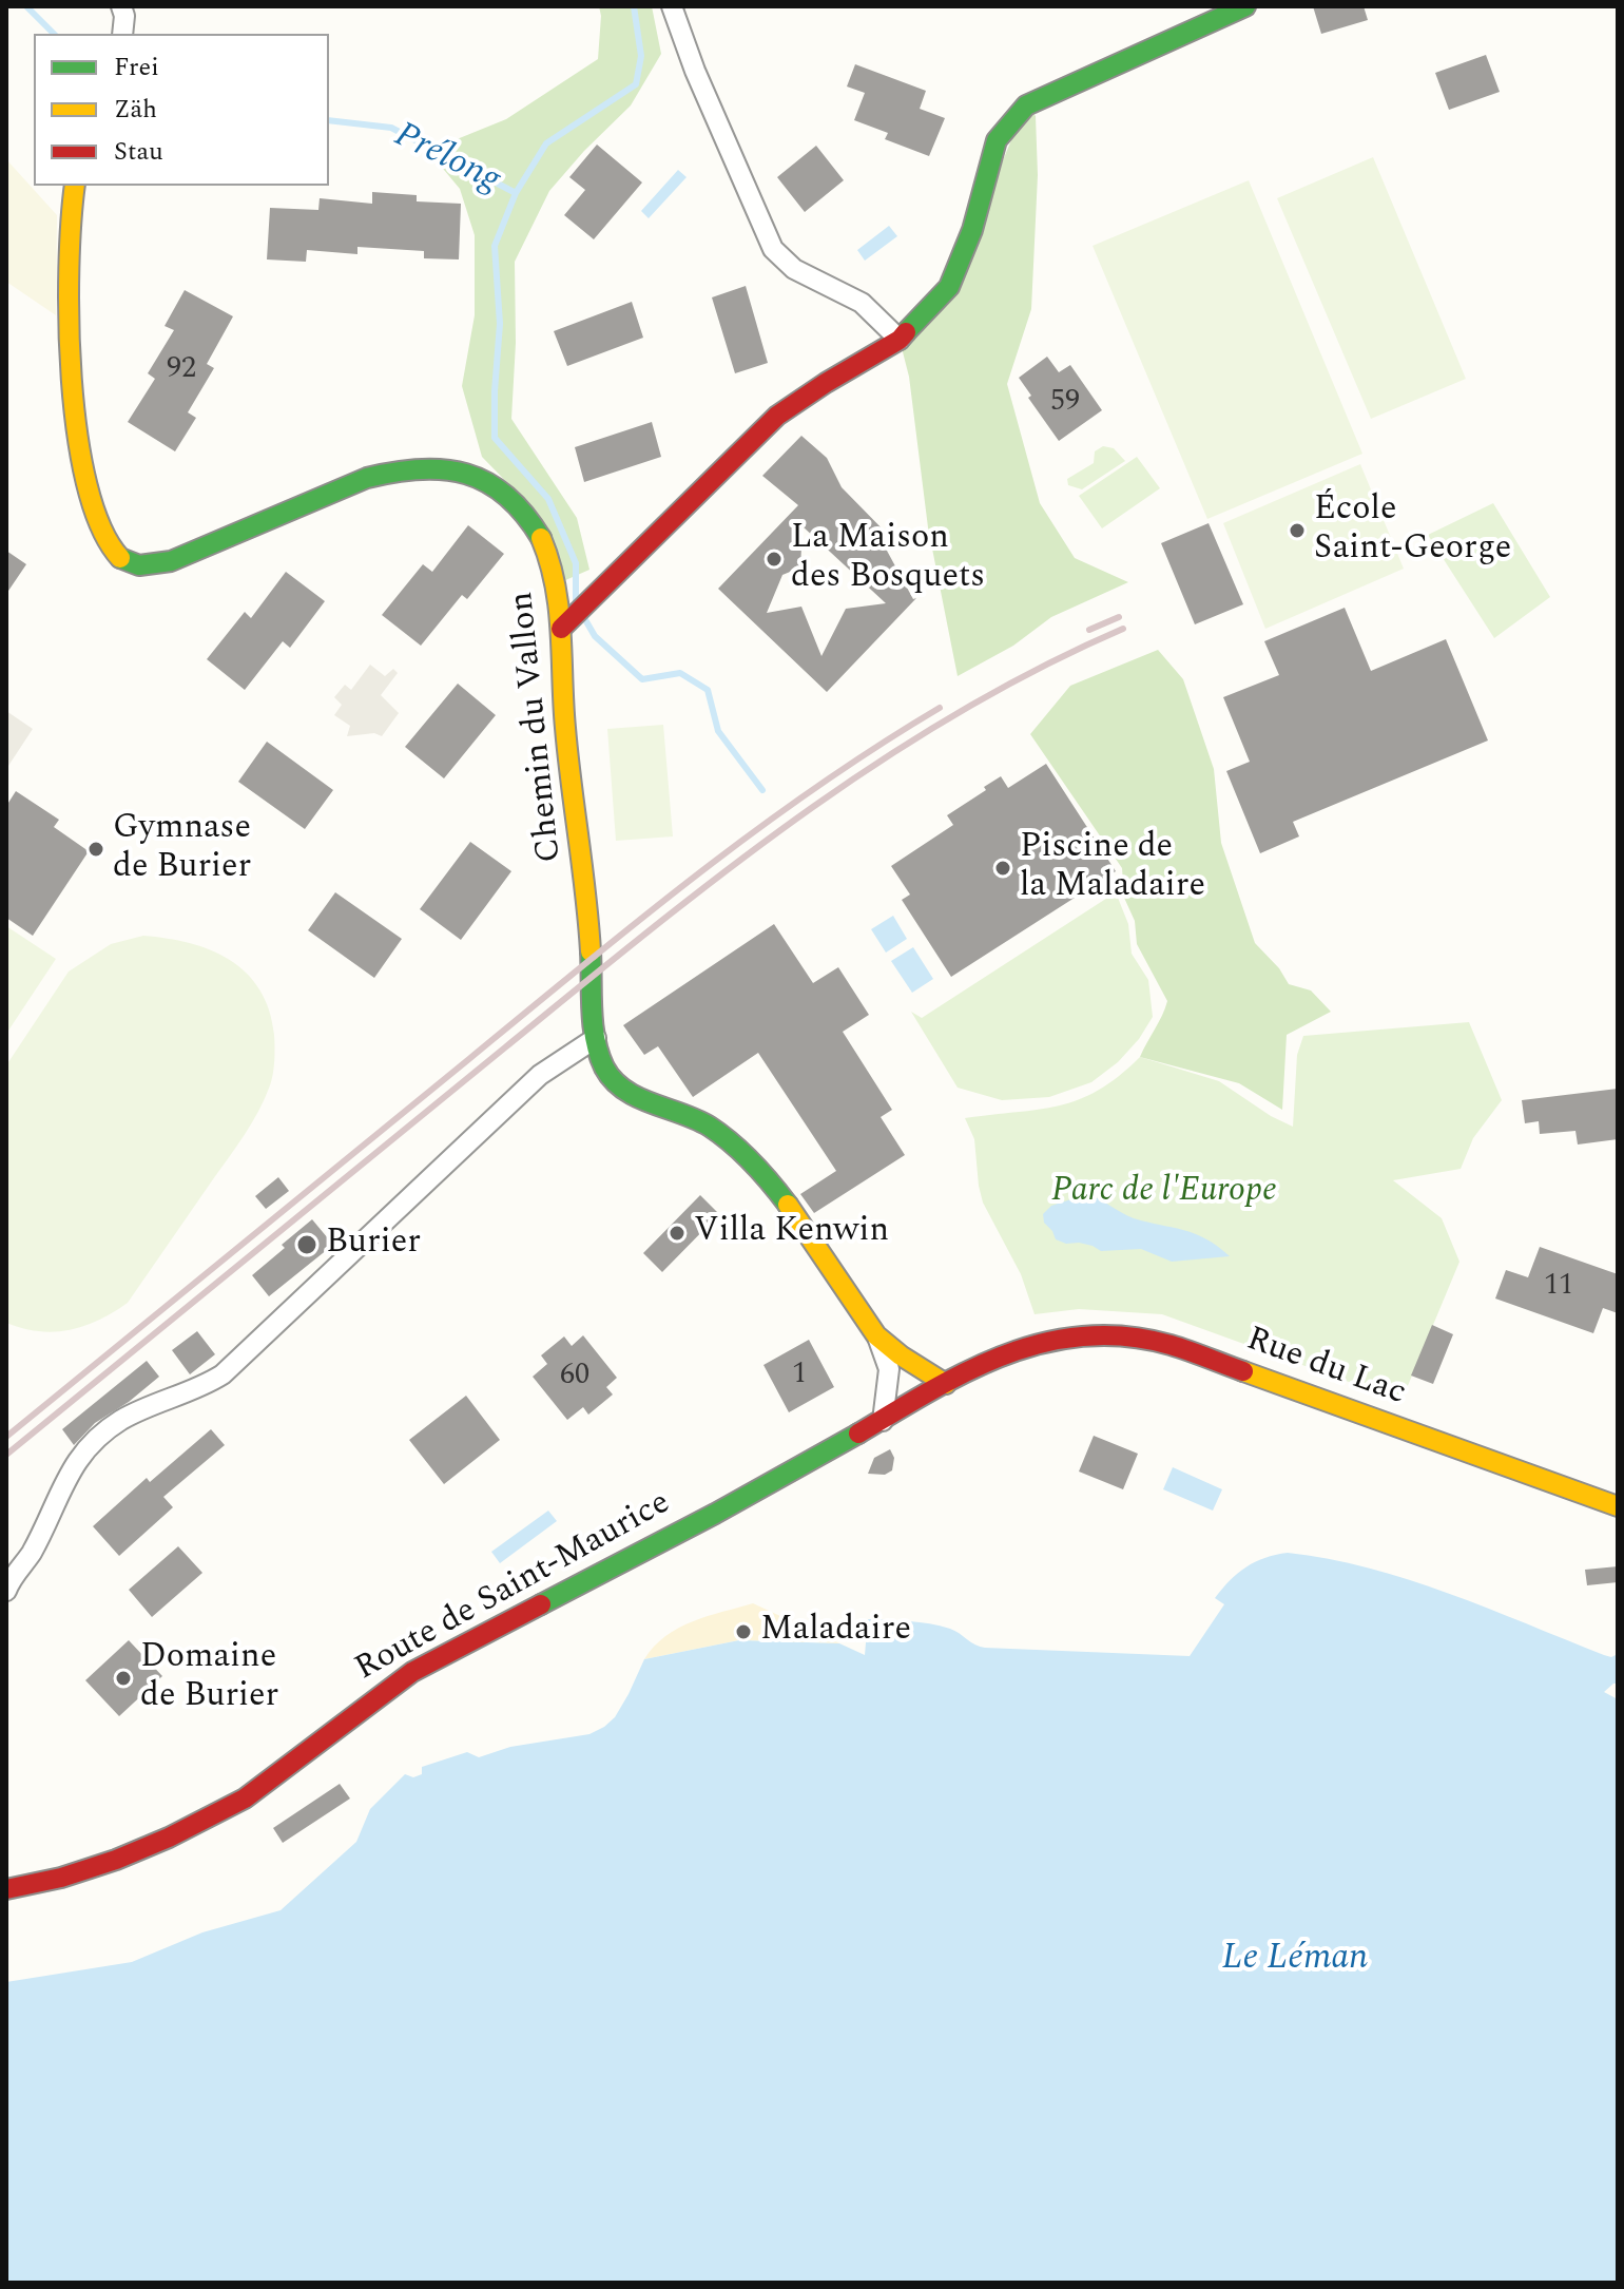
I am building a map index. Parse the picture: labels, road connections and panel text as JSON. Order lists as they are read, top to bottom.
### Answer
{
  "streets": {
    "street": ["Chemin du Vallon", "Rue du Lac", "Route de Saint-Maurice"]
  },
  "crossings": [
    ["Chemin du Vallon", "Route de Saint-Maurice"],
    ["Rue du Lac", "Route de Saint-Maurice"]
  ],
  "water": ["Prélong", "Le Léman"],
  "parks": ["Parc de l'Europe"],
  "places": [
    "École Saint-George",
    "La Maison des Bosquets",
    "Gymnase de Burier",
    "Piscine de la Maladaire",
    "Villa Kenwin",
    "Burier",
    "Maladaire",
    "Domaine de Burier"
  ],
  "house_numbers": [
    "92",
    "59",
    "11",
    "1",
    "60"
  ],
  "legend": ["Frei", "Zäh", "Stau"]
}
